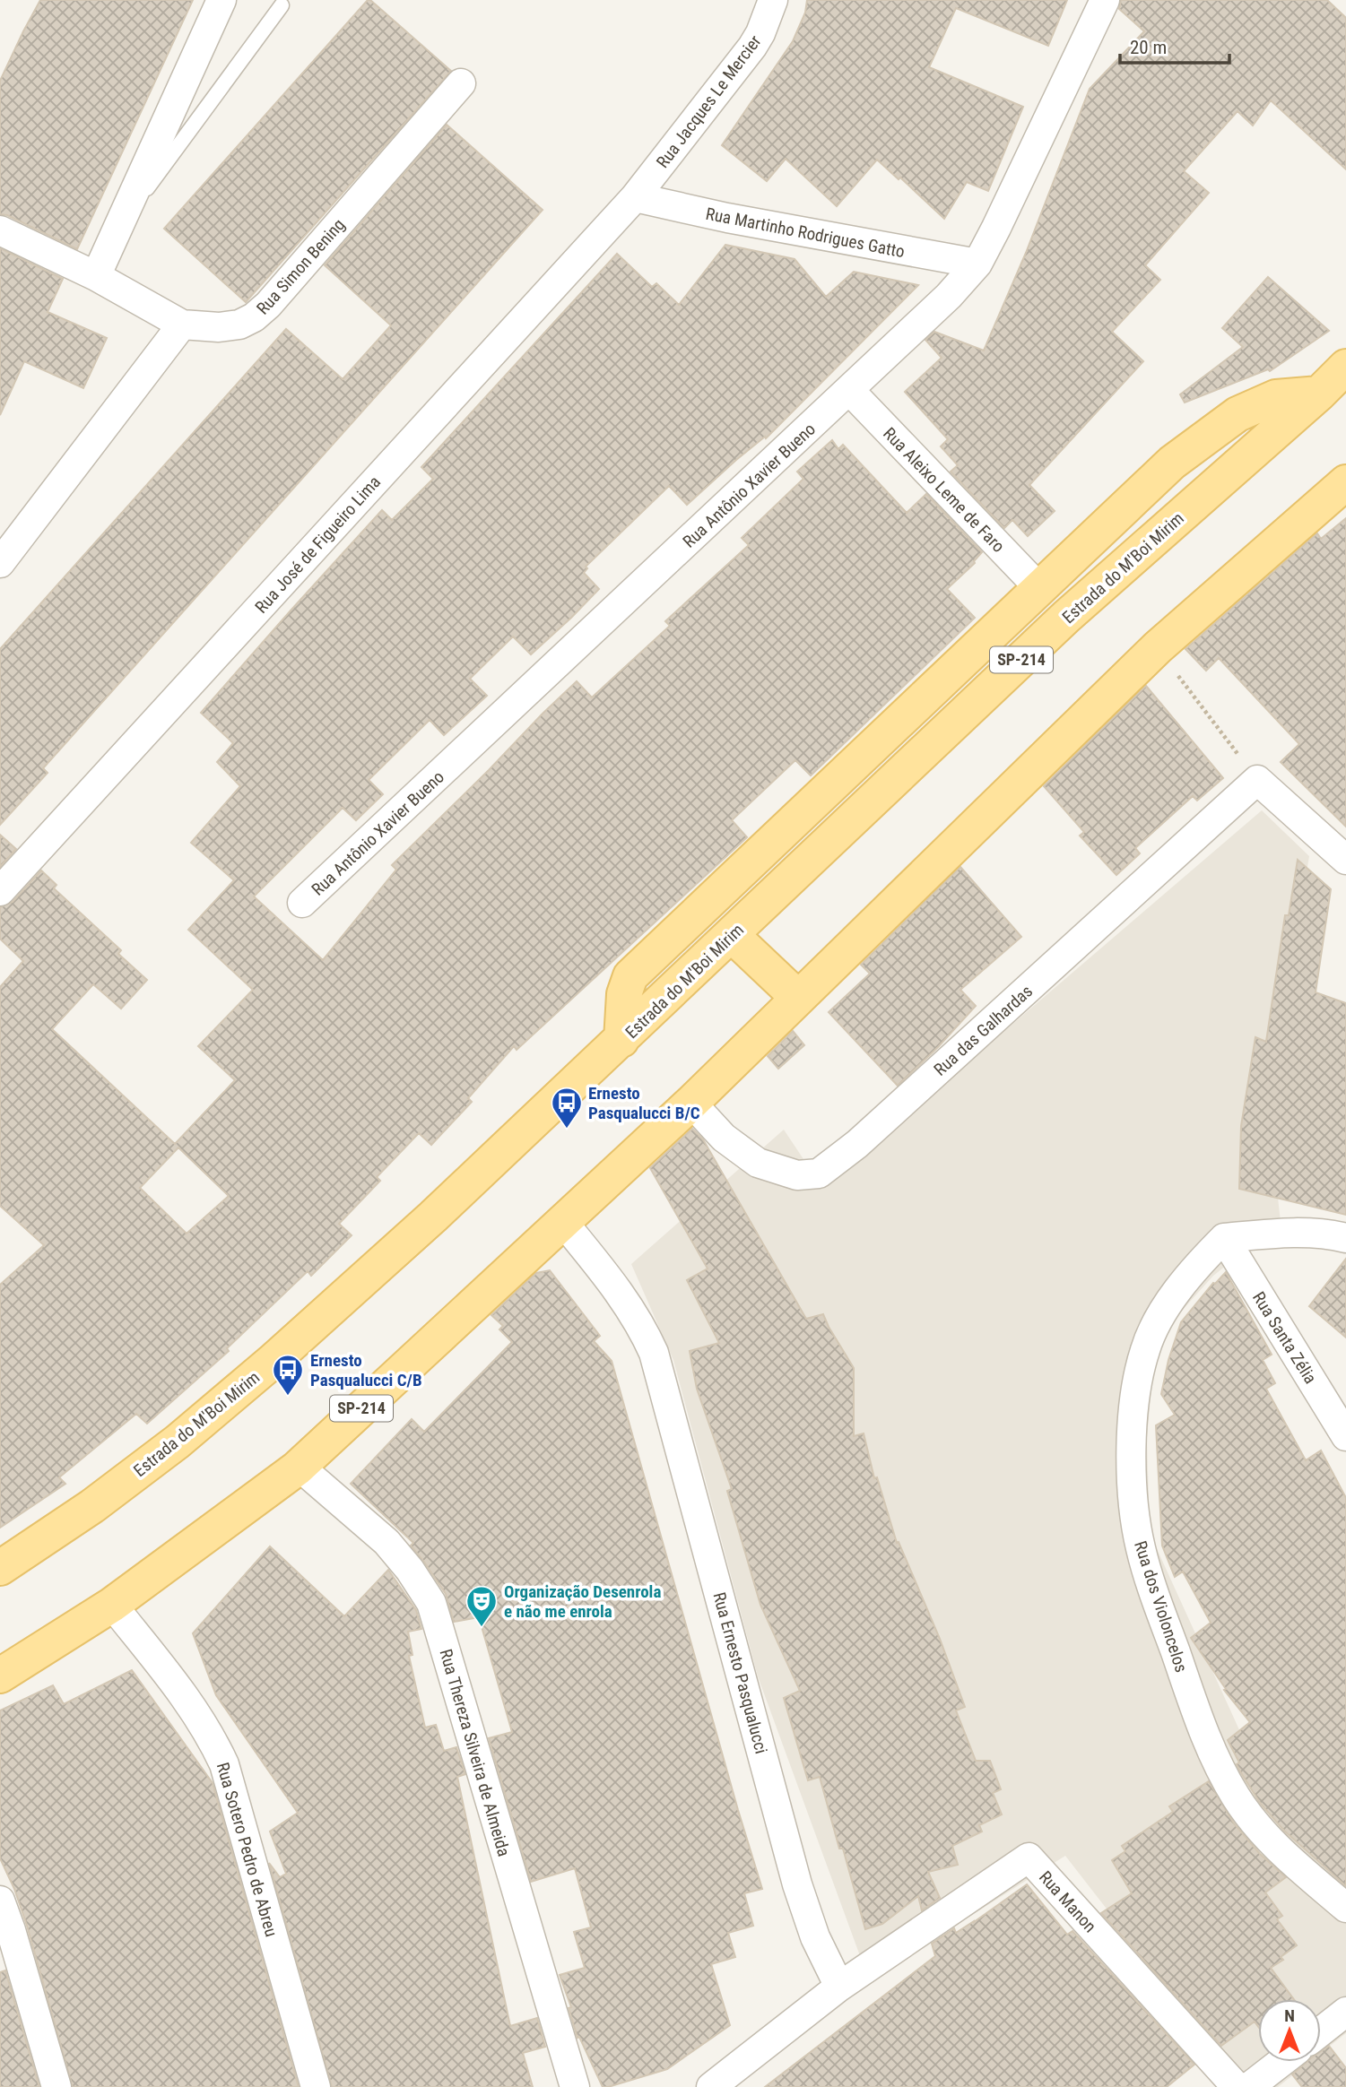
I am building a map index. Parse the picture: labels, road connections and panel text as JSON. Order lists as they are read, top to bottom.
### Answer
{
  "streets": {
    "main road": ["Estrada do M'Boi Mirim", "SP-214"],
    "street": [
      "Rua Jacques Le Mercier",
      "Rua Martinho Rodrigues Gatto",
      "Rua Simon Bening",
      "Rua Antônio Xavier Bueno",
      "Rua Aleixo Leme de Faro",
      "Rua José de Figueiro Lima",
      "Rua das Galhardas",
      "Rua Santa Zélia",
      "Rua dos Violoncelos",
      "Rua Ernesto Pasqualucci",
      "Rua Thereza Silveira de Almeida",
      "Rua Sotero Pedro de Abreu",
      "Rua Manon"
    ]
  },
  "crossings": [
    ["Rua Jacques Le Mercier", "Rua Martinho Rodrigues Gatto"],
    ["Rua Jacques Le Mercier", "Rua José de Figueiro Lima"],
    ["Rua Martinho Rodrigues Gatto", "Rua Antônio Xavier Bueno"],
    ["Rua Martinho Rodrigues Gatto", "Rua José de Figueiro Lima"],
    ["Rua Antônio Xavier Bueno", "Rua Aleixo Leme de Faro"],
    ["SP-214", "Rua das Galhardas"],
    ["SP-214", "Rua Ernesto Pasqualucci"],
    ["SP-214", "Rua Thereza Silveira de Almeida"],
    ["SP-214", "Rua Sotero Pedro de Abreu"],
    ["Rua Santa Zélia", "Rua dos Violoncelos"],
    ["Rua Ernesto Pasqualucci", "Rua Manon"]
  ],
  "places": {
    "bus stop": ["Ernesto Pasqualucci B/C", "Ernesto Pasqualucci C/B"],
    "theatre": ["Organização Desenrola e não me enrola"]
  },
  "scale_bar": "20 m",
  "north": "top"
}
